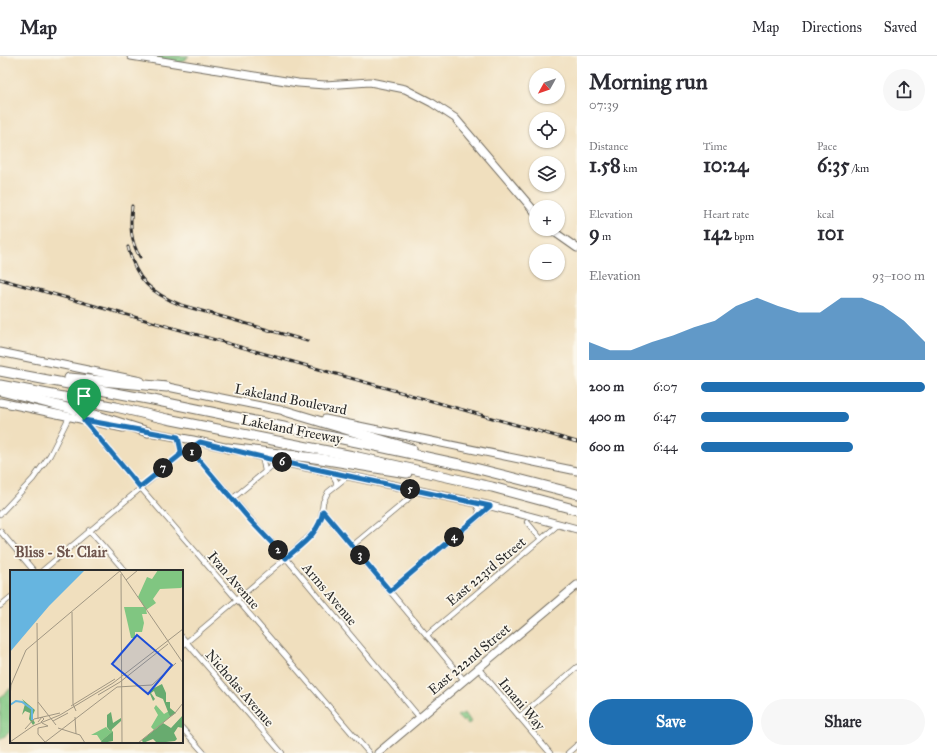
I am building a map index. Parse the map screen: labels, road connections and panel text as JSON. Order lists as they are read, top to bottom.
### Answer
{
  "streets": {
    "highway": ["Lakeland Freeway"],
    "street": [
      "Lakeland Boulevard",
      "East 223rd Street",
      "Ivan Avenue",
      "Arms Avenue",
      "East 222nd Street",
      "Nicholas Avenue",
      "Imani Way"
    ]
  },
  "crossings": [
    ["Arms Avenue", "East 222nd Street"],
    ["East 222nd Street", "Imani Way"]
  ],
  "districts": ["Bliss - St. Clair"],
  "north": "bottom left",
  "page": {
    "header": "Map",
    "nav": ["Map", "Directions", "Saved"],
    "heading": ["Morning run", "07:39"],
    "map_buttons": ["+", "−"],
    "stats": [
      ["Distance", "1.58 km"],
      ["Time", "10:24"],
      ["Pace", "6:35 /km"],
      ["Elevation", "9 m"],
      ["Heart rate", "142 bpm"],
      ["kcal", "101"]
    ],
    "chart": ["Elevation", "93–100 m"],
    "list": [
      {
        "name": "200 m",
        "note": "6:07"
      },
      {
        "name": "400 m",
        "note": "6:47"
      },
      {
        "name": "600 m",
        "note": "6:44"
      }
    ],
    "pins": [
      "1",
      "6",
      "7",
      "5",
      "4",
      "2",
      "3"
    ],
    "buttons": ["Save", "Share"]
  }
}
